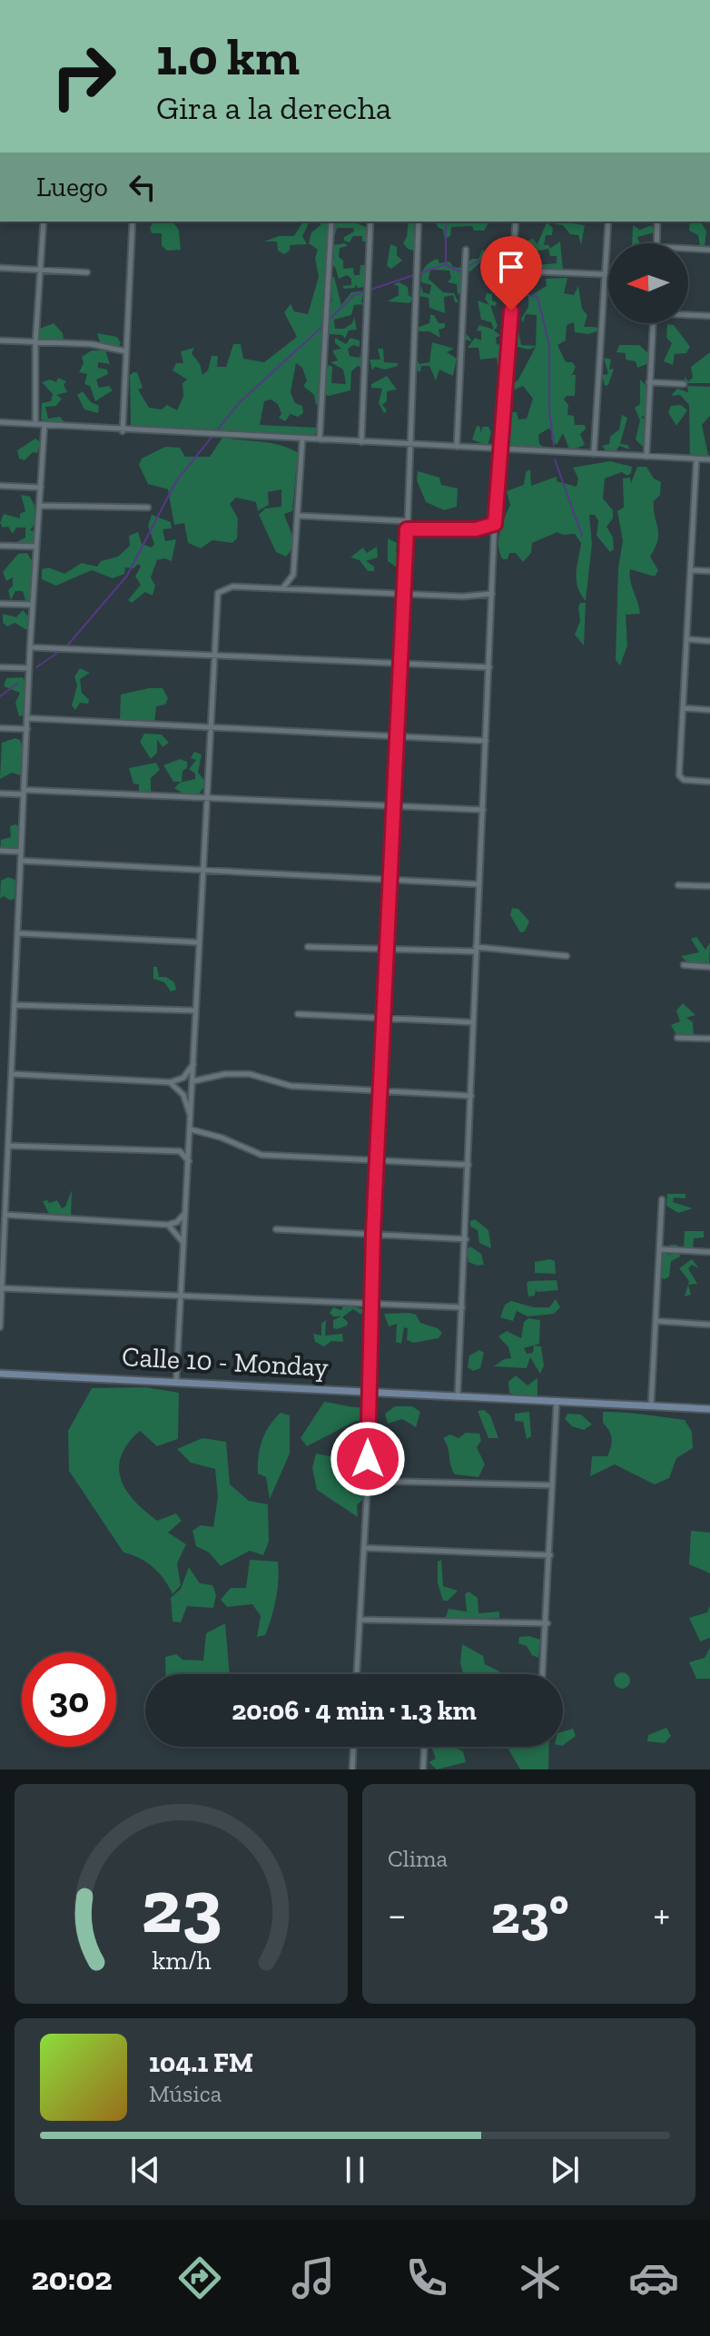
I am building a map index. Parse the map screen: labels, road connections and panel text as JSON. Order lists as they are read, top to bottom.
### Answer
{
  "streets": {
    "street": ["Calle 10 - Monday"]
  },
  "north": "left",
  "page": {
    "turn": ["1.0 km", "Gira a la derecha"],
    "then": "Luego",
    "limit": "30",
    "trip": "20:06 · 4 min · 1.3 km",
    "tile": "Clima",
    "heat": ["−", "23°", "+"],
    "song": ["104.1 FM", "Música"],
    "tabs": "20:02",
    "gauge": ["23", "km/h"]
  }
}
